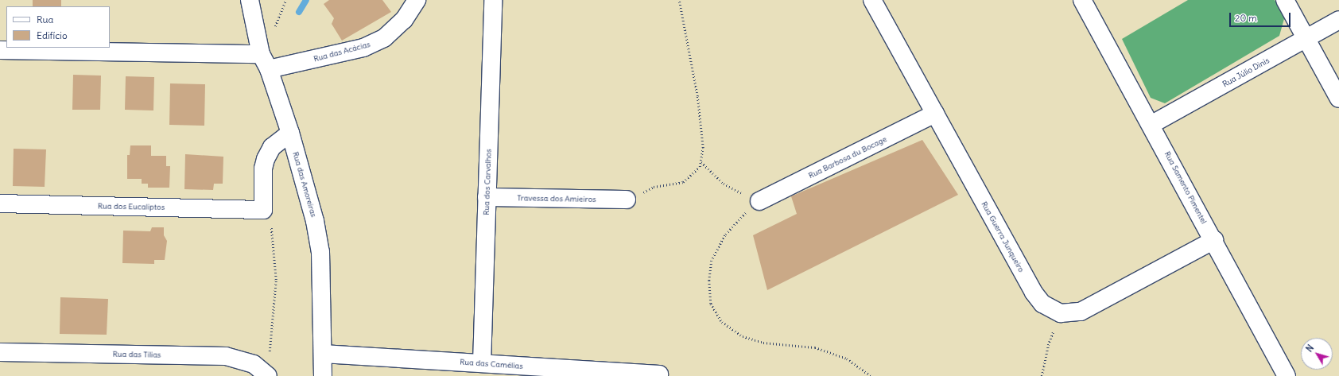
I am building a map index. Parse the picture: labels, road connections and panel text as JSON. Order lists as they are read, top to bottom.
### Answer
{
  "streets": {
    "street": [
      "Rua das Acácias",
      "Rua Júlio Dinis",
      "Rua Barbosa du Bocage",
      "Rua dos Carvalhos",
      "Rua das Amoreiras",
      "Rua Samento Pimentel",
      "Travessa dos Amieiros",
      "Rua dos Eucaliptos",
      "Rua Guerra Junqueiro",
      "Rua das Tílias",
      "Rua das Camélias"
    ]
  },
  "crossings": [
    ["Rua das Acácias", "Rua das Amoreiras"],
    ["Rua Júlio Dinis", "Rua Samento Pimentel"],
    ["Rua Barbosa du Bocage", "Rua Guerra Junqueiro"],
    ["Rua dos Carvalhos", "Travessa dos Amieiros"],
    ["Rua dos Carvalhos", "Rua das Camélias"],
    ["Rua das Amoreiras", "Rua das Camélias"]
  ],
  "legend": ["Rua", "Edifício"],
  "scale_bar": "20 m",
  "north": "top left"
}
